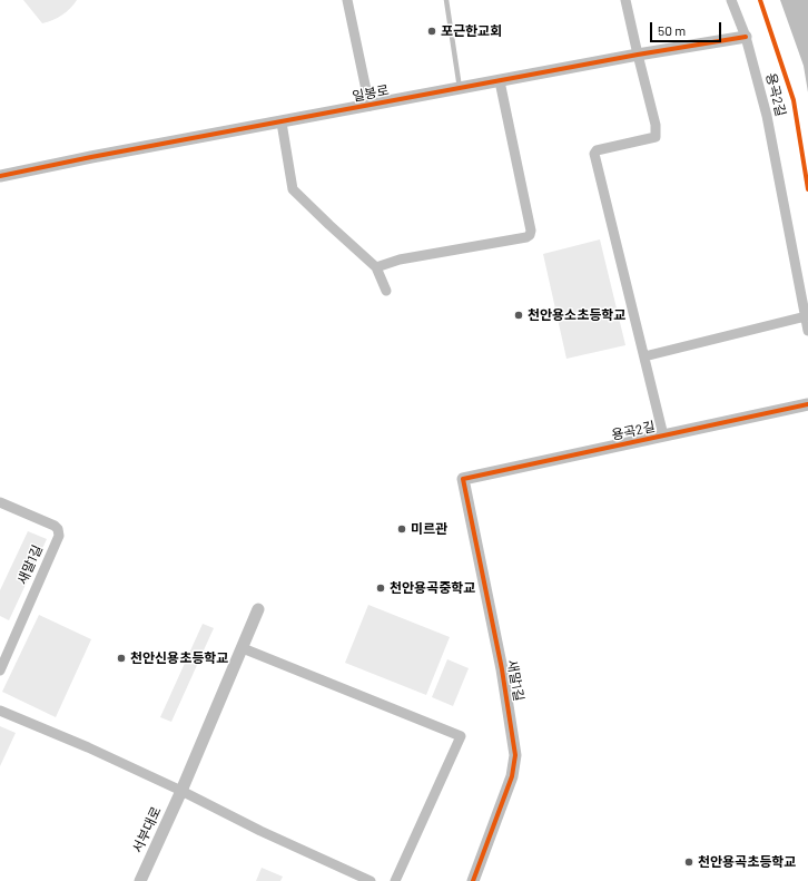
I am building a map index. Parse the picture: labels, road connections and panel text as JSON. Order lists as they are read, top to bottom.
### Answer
{
  "streets": {
    "street": [
      "일봉로",
      "용곡2길",
      "새말1길",
      "서부대로"
    ]
  },
  "crossings": [
    ["일봉로", "용곡2길"],
    ["용곡2길", "새말1길"]
  ],
  "places": [
    "포근한교회",
    "천안용소초등학교",
    "미르관",
    "천안용곡중학교",
    "천안신용초등학교",
    "천안용곡초등학교"
  ],
  "scale_bar": "50 m"
}
